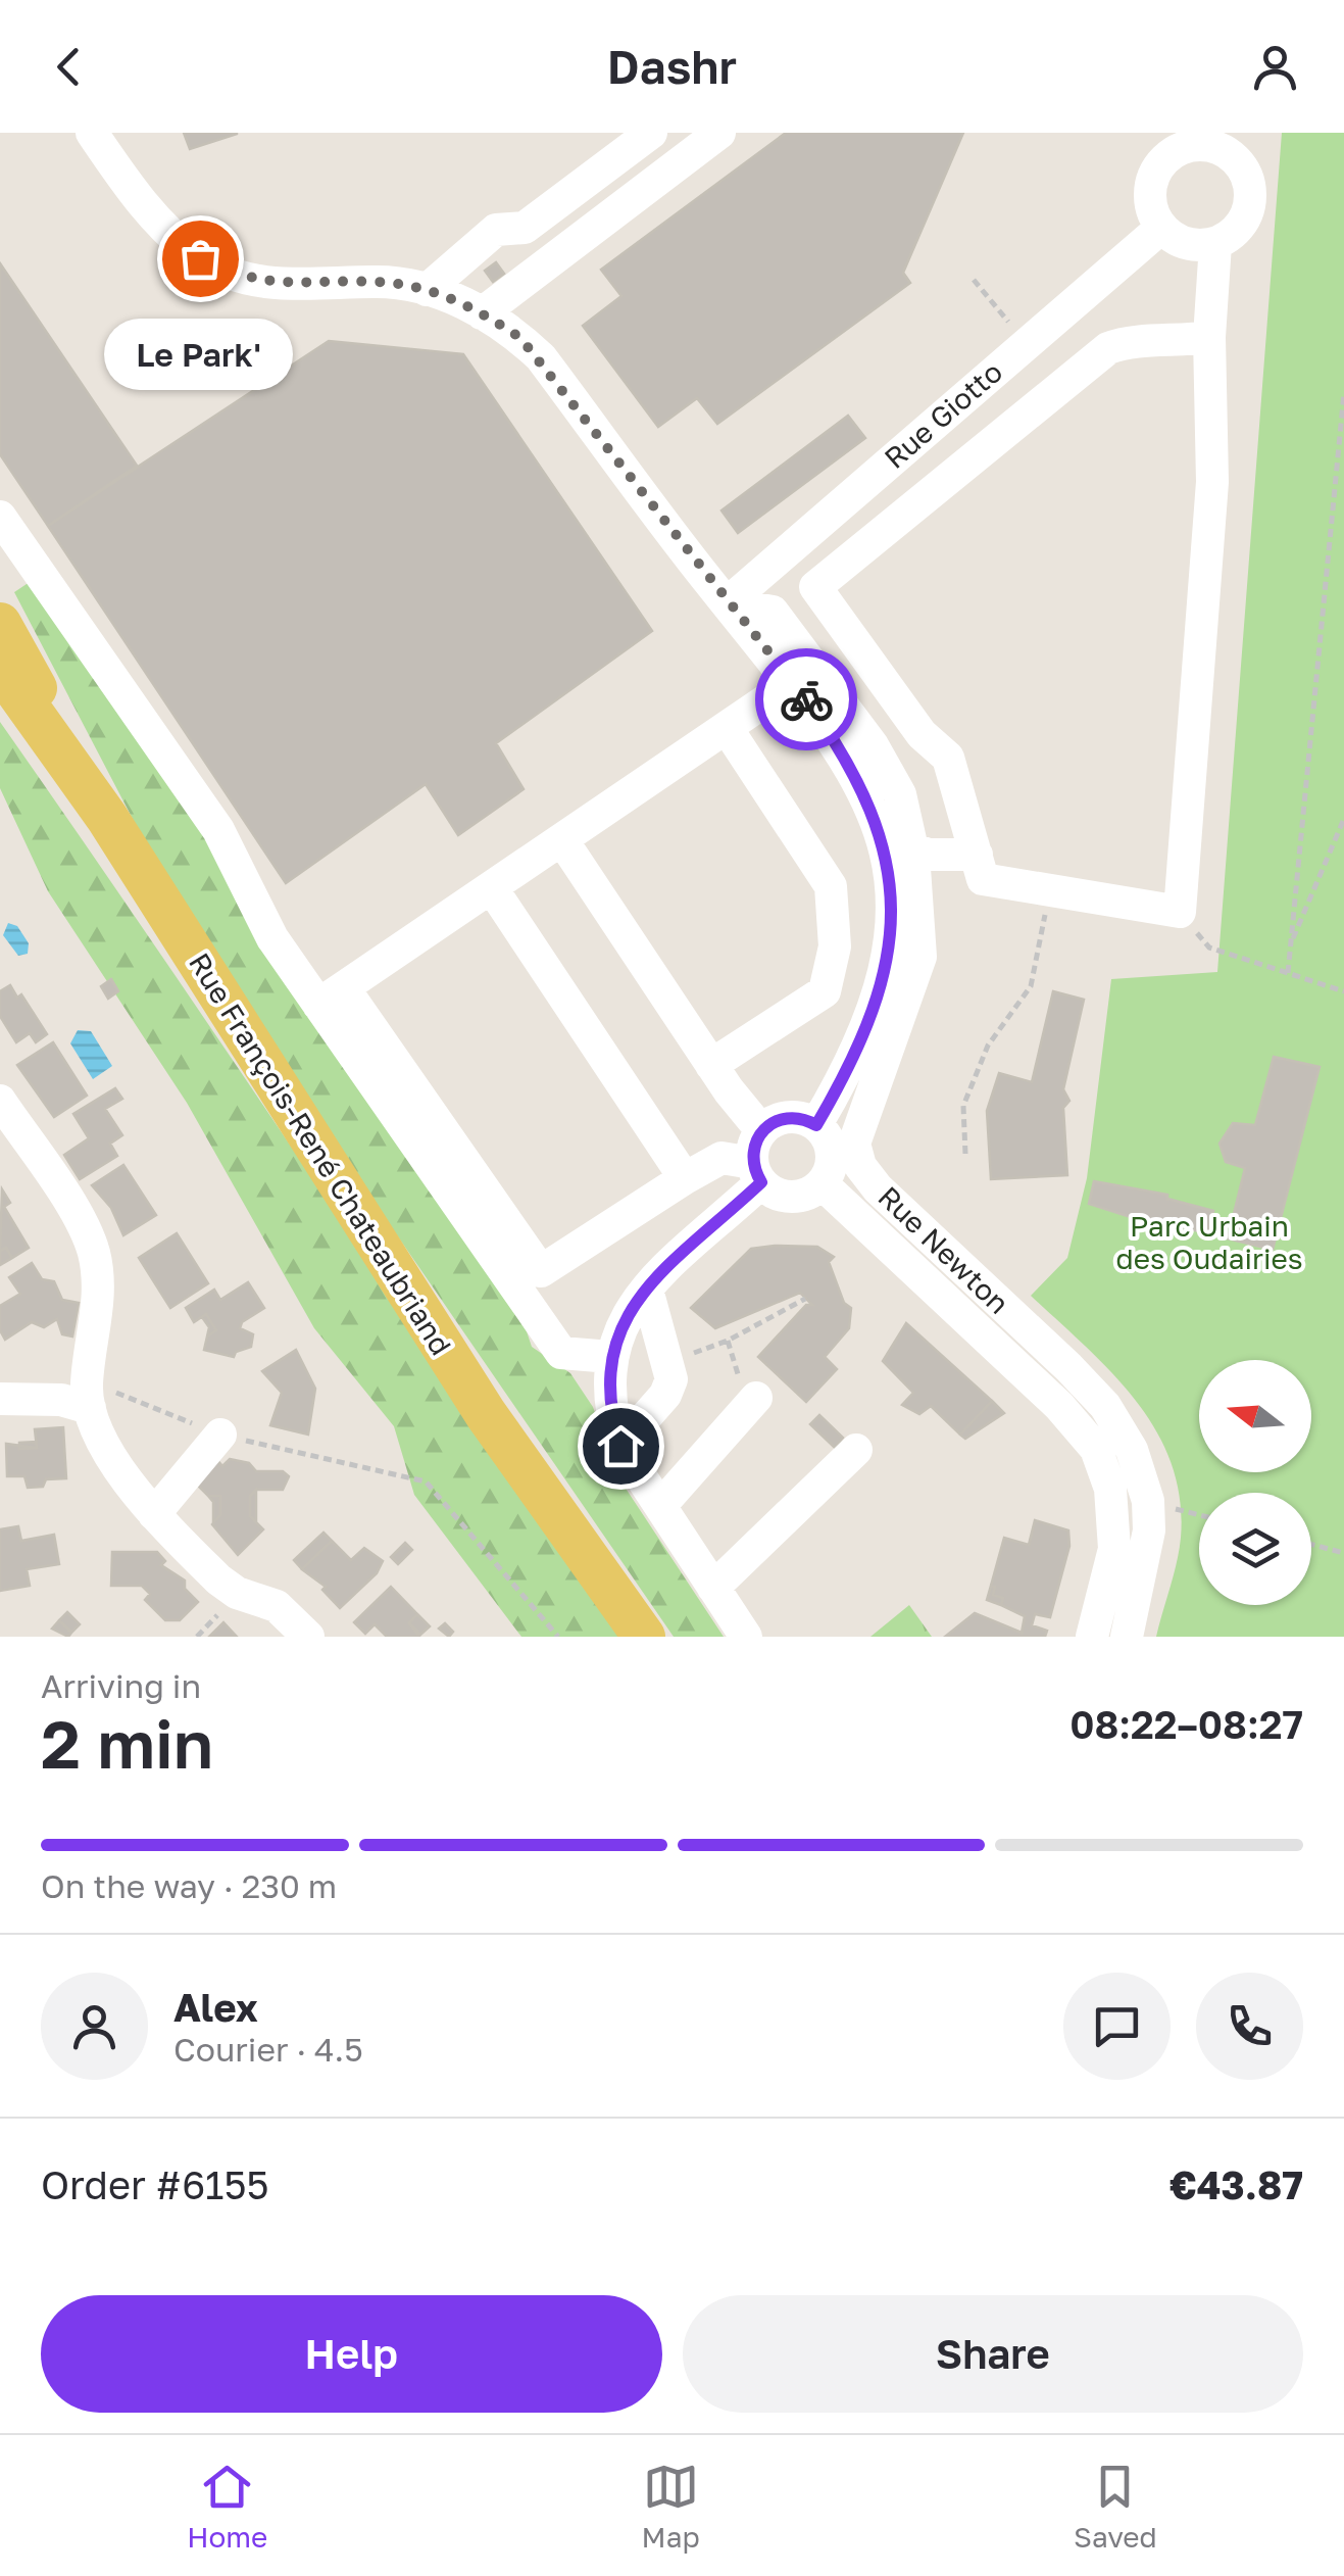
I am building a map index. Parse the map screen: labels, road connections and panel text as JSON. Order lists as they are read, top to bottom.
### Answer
{
  "streets": {
    "main road": ["Rue François-René Chateaubriand"],
    "street": ["Rue Giotto", "Rue Newton"]
  },
  "parks": ["Parc Urbain des Oudairies"],
  "places": ["Le Park'"],
  "north": "left",
  "page": {
    "header": "Dashr",
    "bubble": "Le Park'",
    "heading": ["2 min", "Arriving in", "08:22–08:27"],
    "panel": [
      "Alex",
      "Courier · 4.5",
      "Order #6155",
      "€43.87"
    ],
    "bar": "On the way · 230 m",
    "buttons": ["Help", "Share"],
    "tabs": ["Home", "Map", "Saved"]
  }
}
